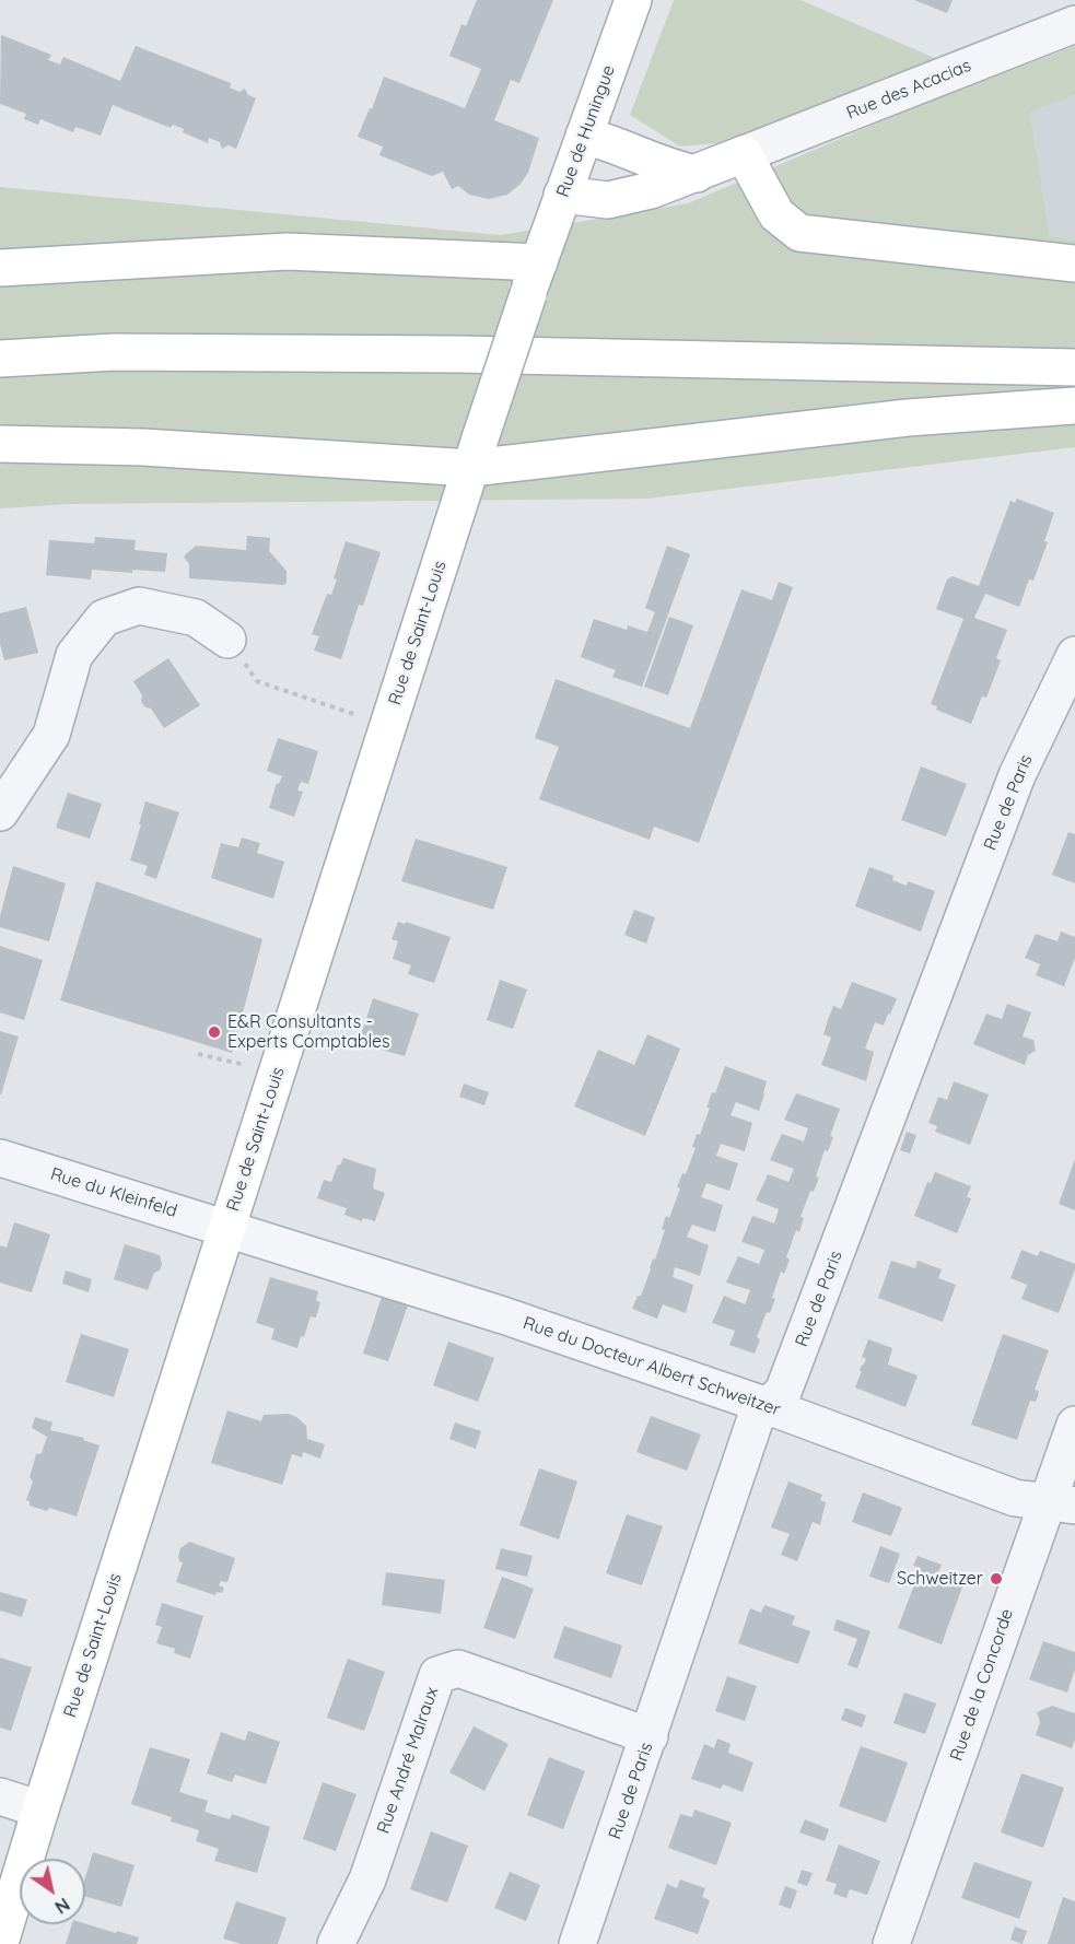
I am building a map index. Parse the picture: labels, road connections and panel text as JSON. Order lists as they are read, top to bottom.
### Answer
{
  "streets": {
    "main road": ["Rue de Huningue", "Rue de Saint-Louis"],
    "street": [
      "Rue des Acacias",
      "Rue de Paris",
      "Rue du Kleinfeld",
      "Rue du Docteur Albert Schweitzer",
      "Rue de la Concorde",
      "Rue André Malraux"
    ]
  },
  "crossings": [
    ["Rue de Huningue", "Rue de Saint-Louis"],
    ["Rue de Saint-Louis", "Rue du Kleinfeld"],
    ["Rue de Saint-Louis", "Rue du Docteur Albert Schweitzer"],
    ["Rue de Paris", "Rue du Docteur Albert Schweitzer"],
    ["Rue de Paris", "Rue André Malraux"],
    ["Rue du Kleinfeld", "Rue du Docteur Albert Schweitzer"],
    ["Rue du Docteur Albert Schweitzer", "Rue de la Concorde"]
  ],
  "places": ["E&R Consultants - Experts Comptables", "Schweitzer"],
  "north": "bottom right"
}
